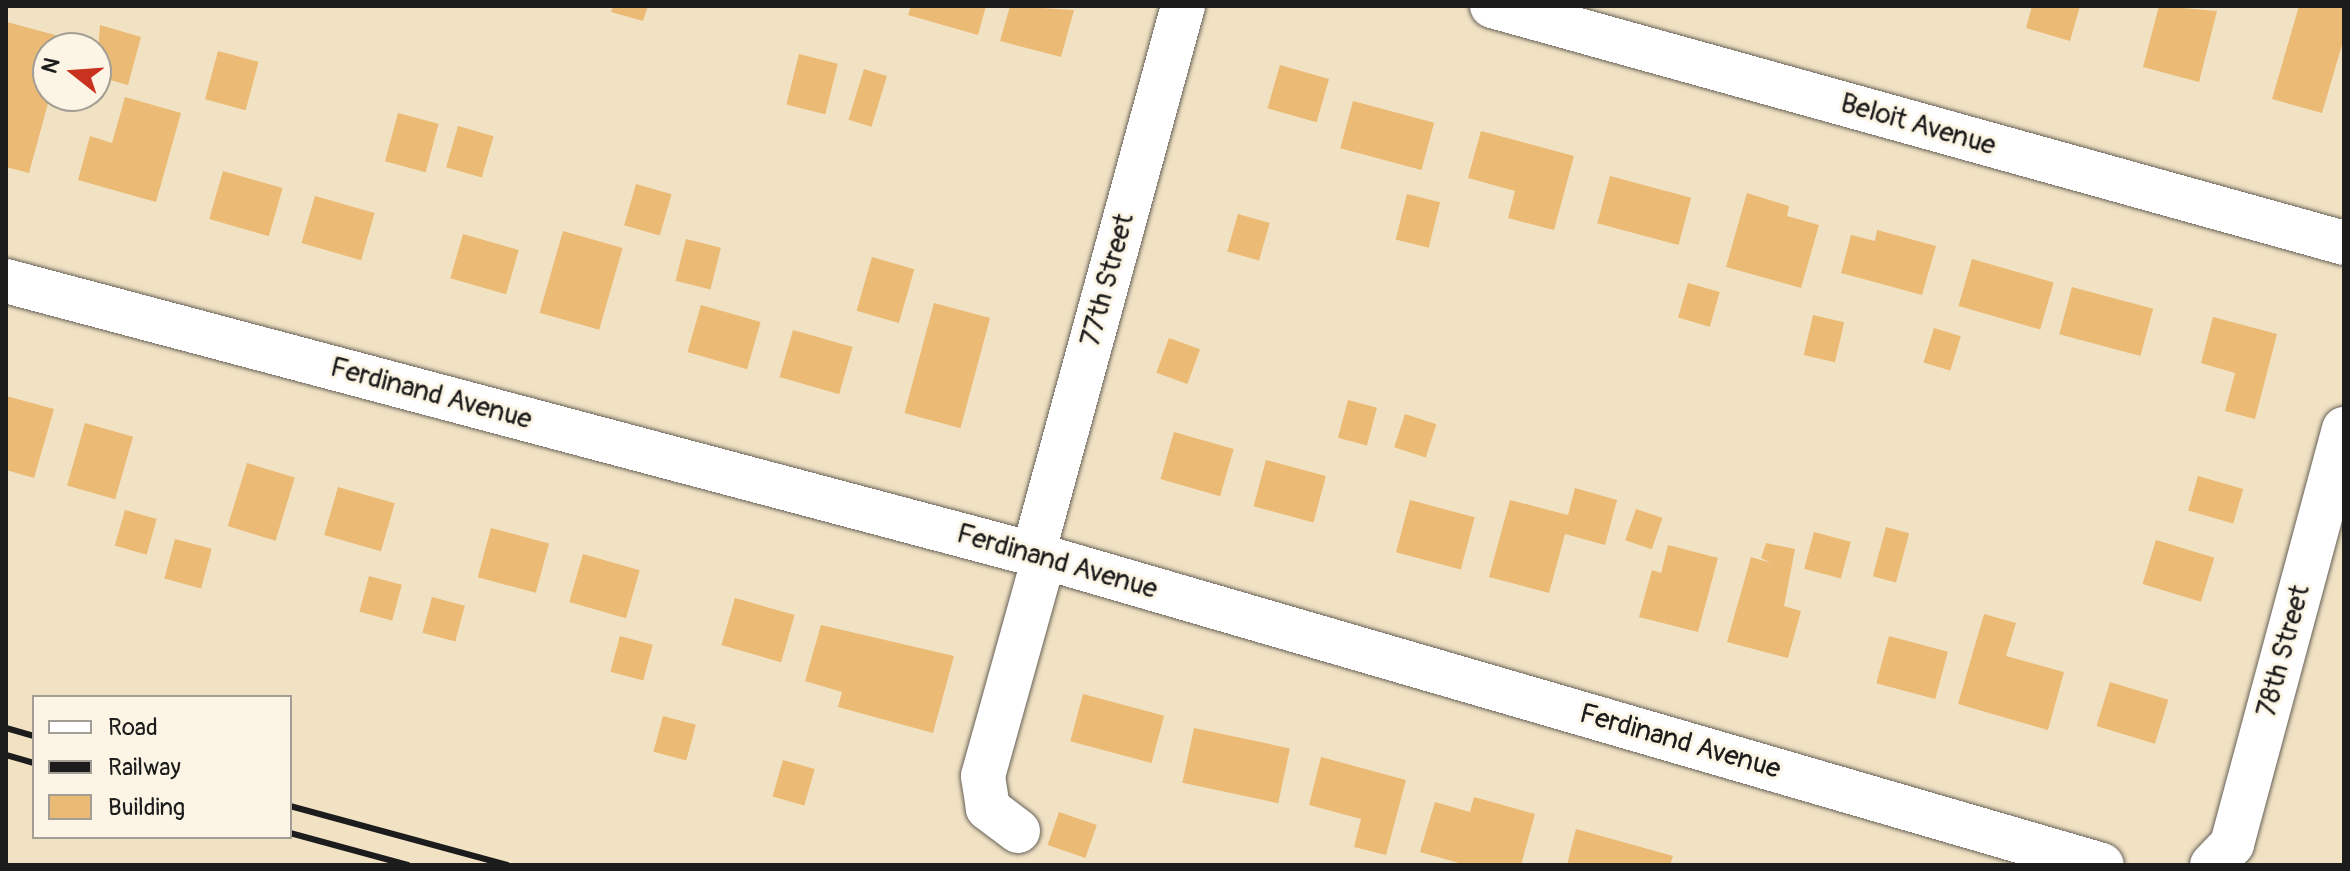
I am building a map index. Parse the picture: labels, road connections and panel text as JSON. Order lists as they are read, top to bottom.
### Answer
{
  "streets": {
    "street": [
      "Beloit Avenue",
      "77th Street",
      "Ferdinand Avenue",
      "78th Street"
    ]
  },
  "crossings": [
    ["77th Street", "Ferdinand Avenue"]
  ],
  "legend": ["Road", "Railway", "Building"],
  "north": "left"
}
